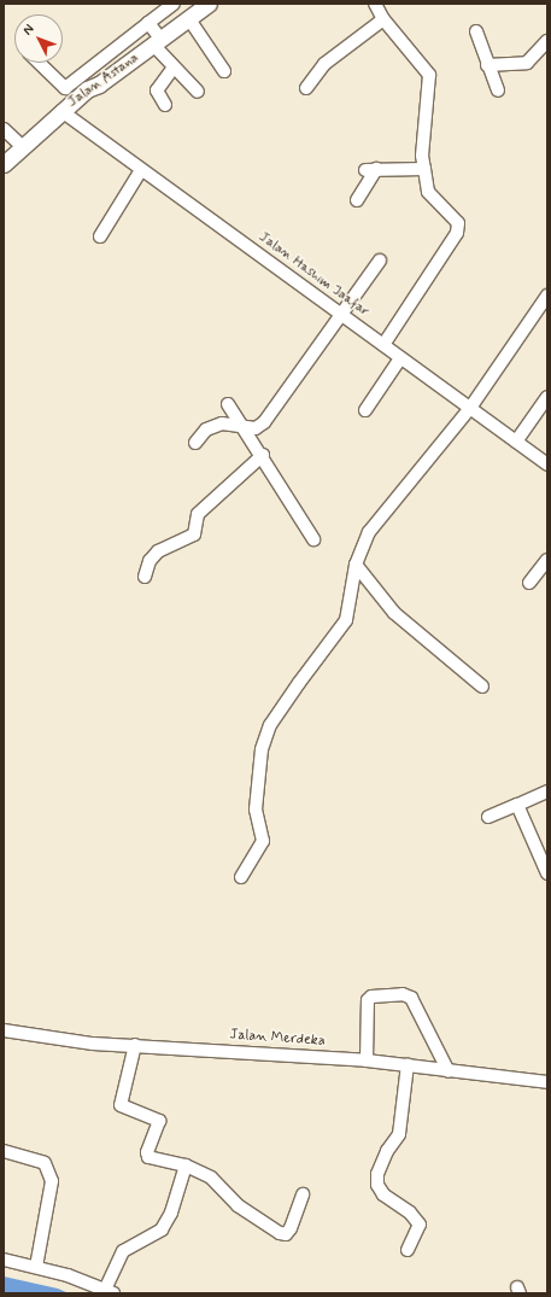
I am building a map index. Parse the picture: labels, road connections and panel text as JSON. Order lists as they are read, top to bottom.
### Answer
{
  "streets": {
    "main road": ["Jalan Astana"],
    "street": ["Jalan Hashim Jaafar", "Jalan Merdeka"]
  },
  "crossings": [
    ["Jalan Astana", "Jalan Hashim Jaafar"]
  ],
  "north": "top left"
}
